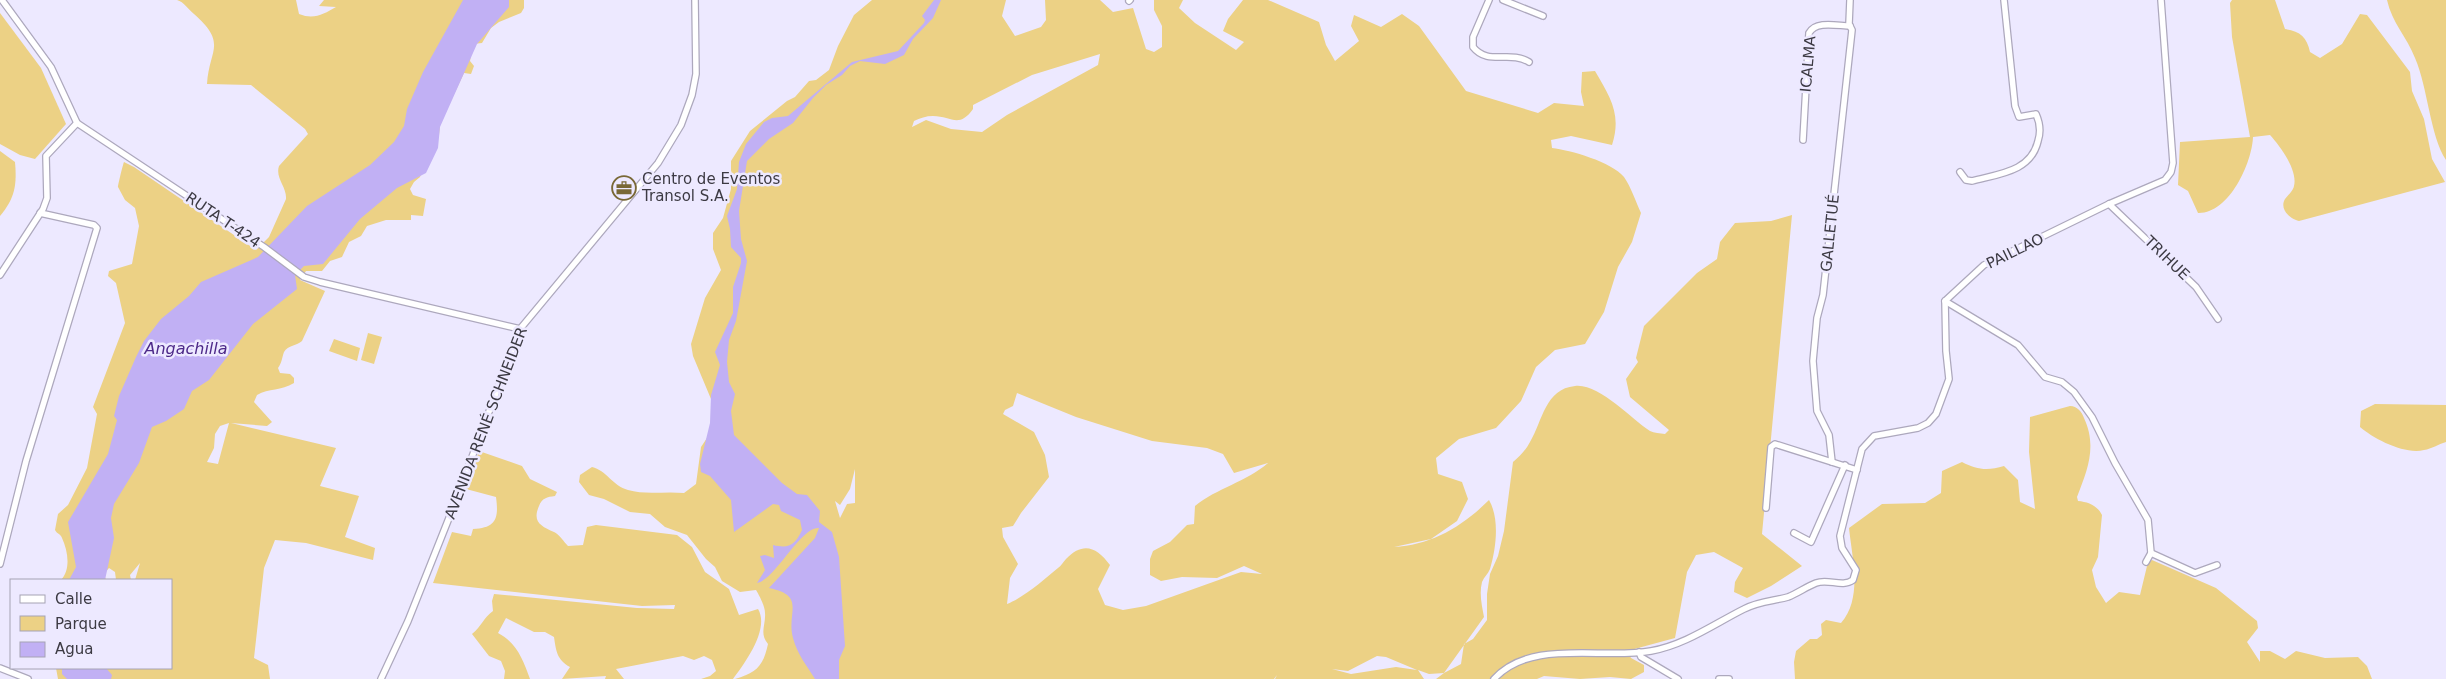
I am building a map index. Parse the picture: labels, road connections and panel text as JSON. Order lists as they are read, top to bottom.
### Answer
{
  "streets": {
    "street": [
      "ICALMA",
      "RUTA T-424",
      "GALLETUÉ",
      "PAILLAO",
      "TRIHUE",
      "AVENIDA RENÉ SCHNEIDER"
    ]
  },
  "crossings": [
    ["ICALMA", "GALLETUÉ"],
    ["RUTA T-424", "AVENIDA RENÉ SCHNEIDER"],
    ["PAILLAO", "TRIHUE"]
  ],
  "water": ["Angachilla"],
  "places": {
    "office": ["Centro de Eventos Transol S.A."]
  },
  "legend": ["Calle", "Parque", "Agua"]
}
